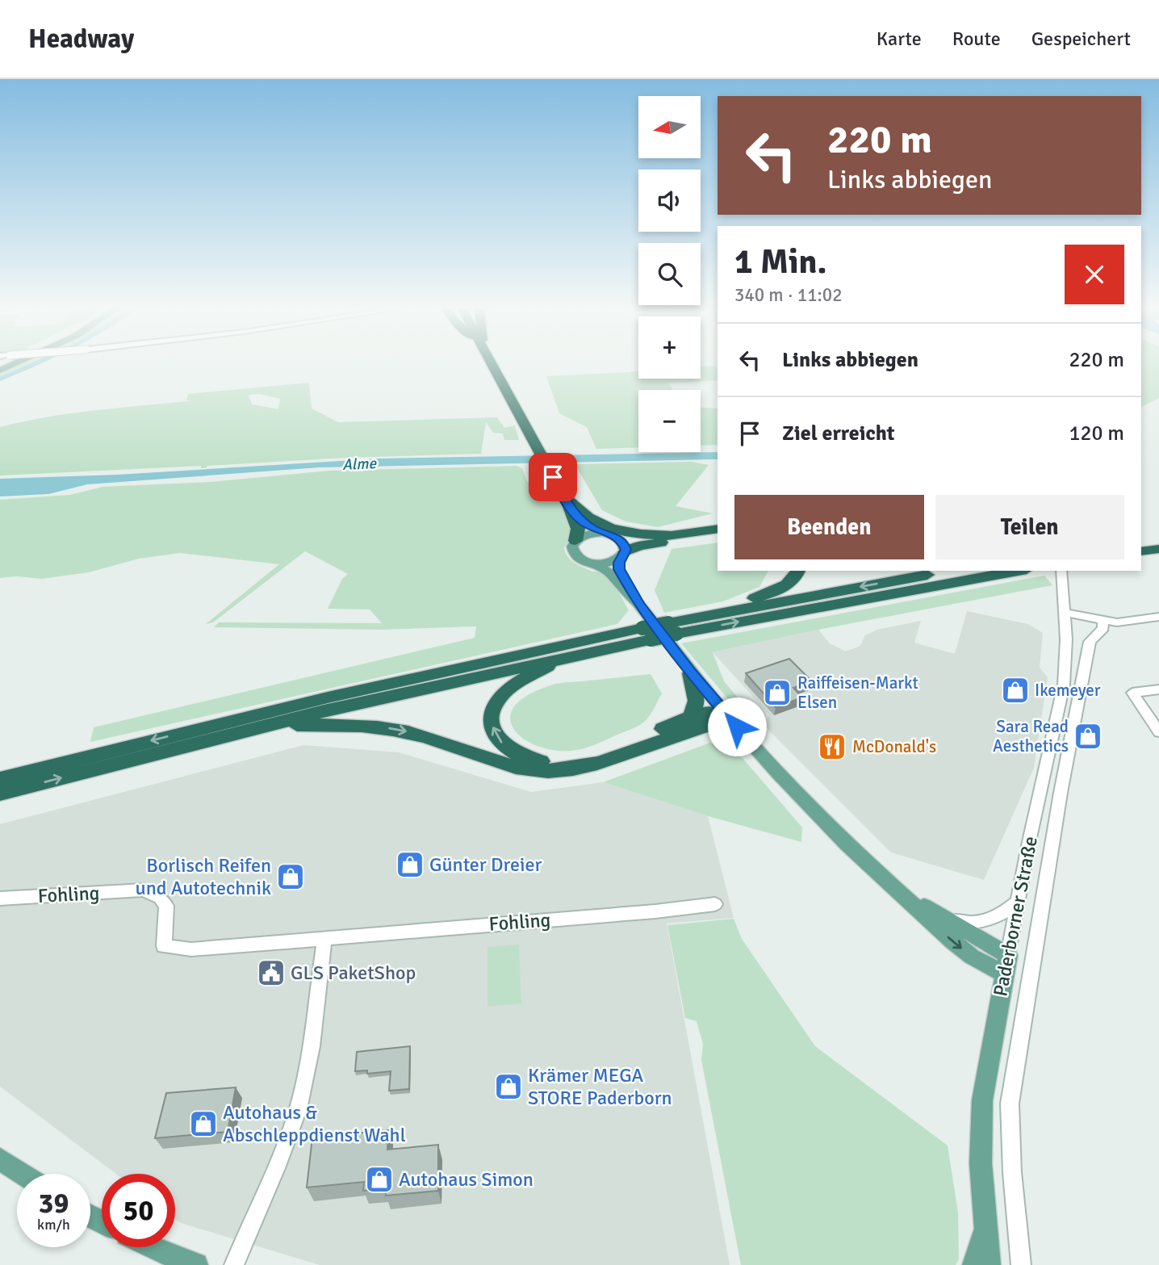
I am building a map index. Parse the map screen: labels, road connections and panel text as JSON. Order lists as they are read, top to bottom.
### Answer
{
  "streets": {
    "main road": ["Paderborner Straße"],
    "street": ["Fohling"]
  },
  "water": ["Alme"],
  "places": {
    "shop": [
      "Ikemeyer",
      "Raiffeisen-Markt Elsen",
      "Sara Read Aesthetics",
      "Günter Dreier",
      "Borlisch Reifen und Autotechnik",
      "Krämer MEGA STORE Paderborn",
      "Autohaus & Abschleppdienst Wahl",
      "Autohaus Simon"
    ],
    "restaurant": ["McDonald's"],
    "public building": ["GLS PaketShop"]
  },
  "north": "left",
  "page": {
    "header": "Headway",
    "nav": ["Karte", "Route", "Gespeichert"],
    "map_buttons": ["+", "−"],
    "turn": ["220 m", "Links abbiegen"],
    "heading": ["1 Min.", "340 m · 11:02"],
    "list": [
      {
        "name": "Links abbiegen",
        "value": "220 m"
      },
      {
        "name": "Ziel erreicht",
        "value": "120 m"
      }
    ],
    "buttons": ["Beenden", "Teilen"],
    "speed": "39 km/h",
    "limit": "50"
  }
}
